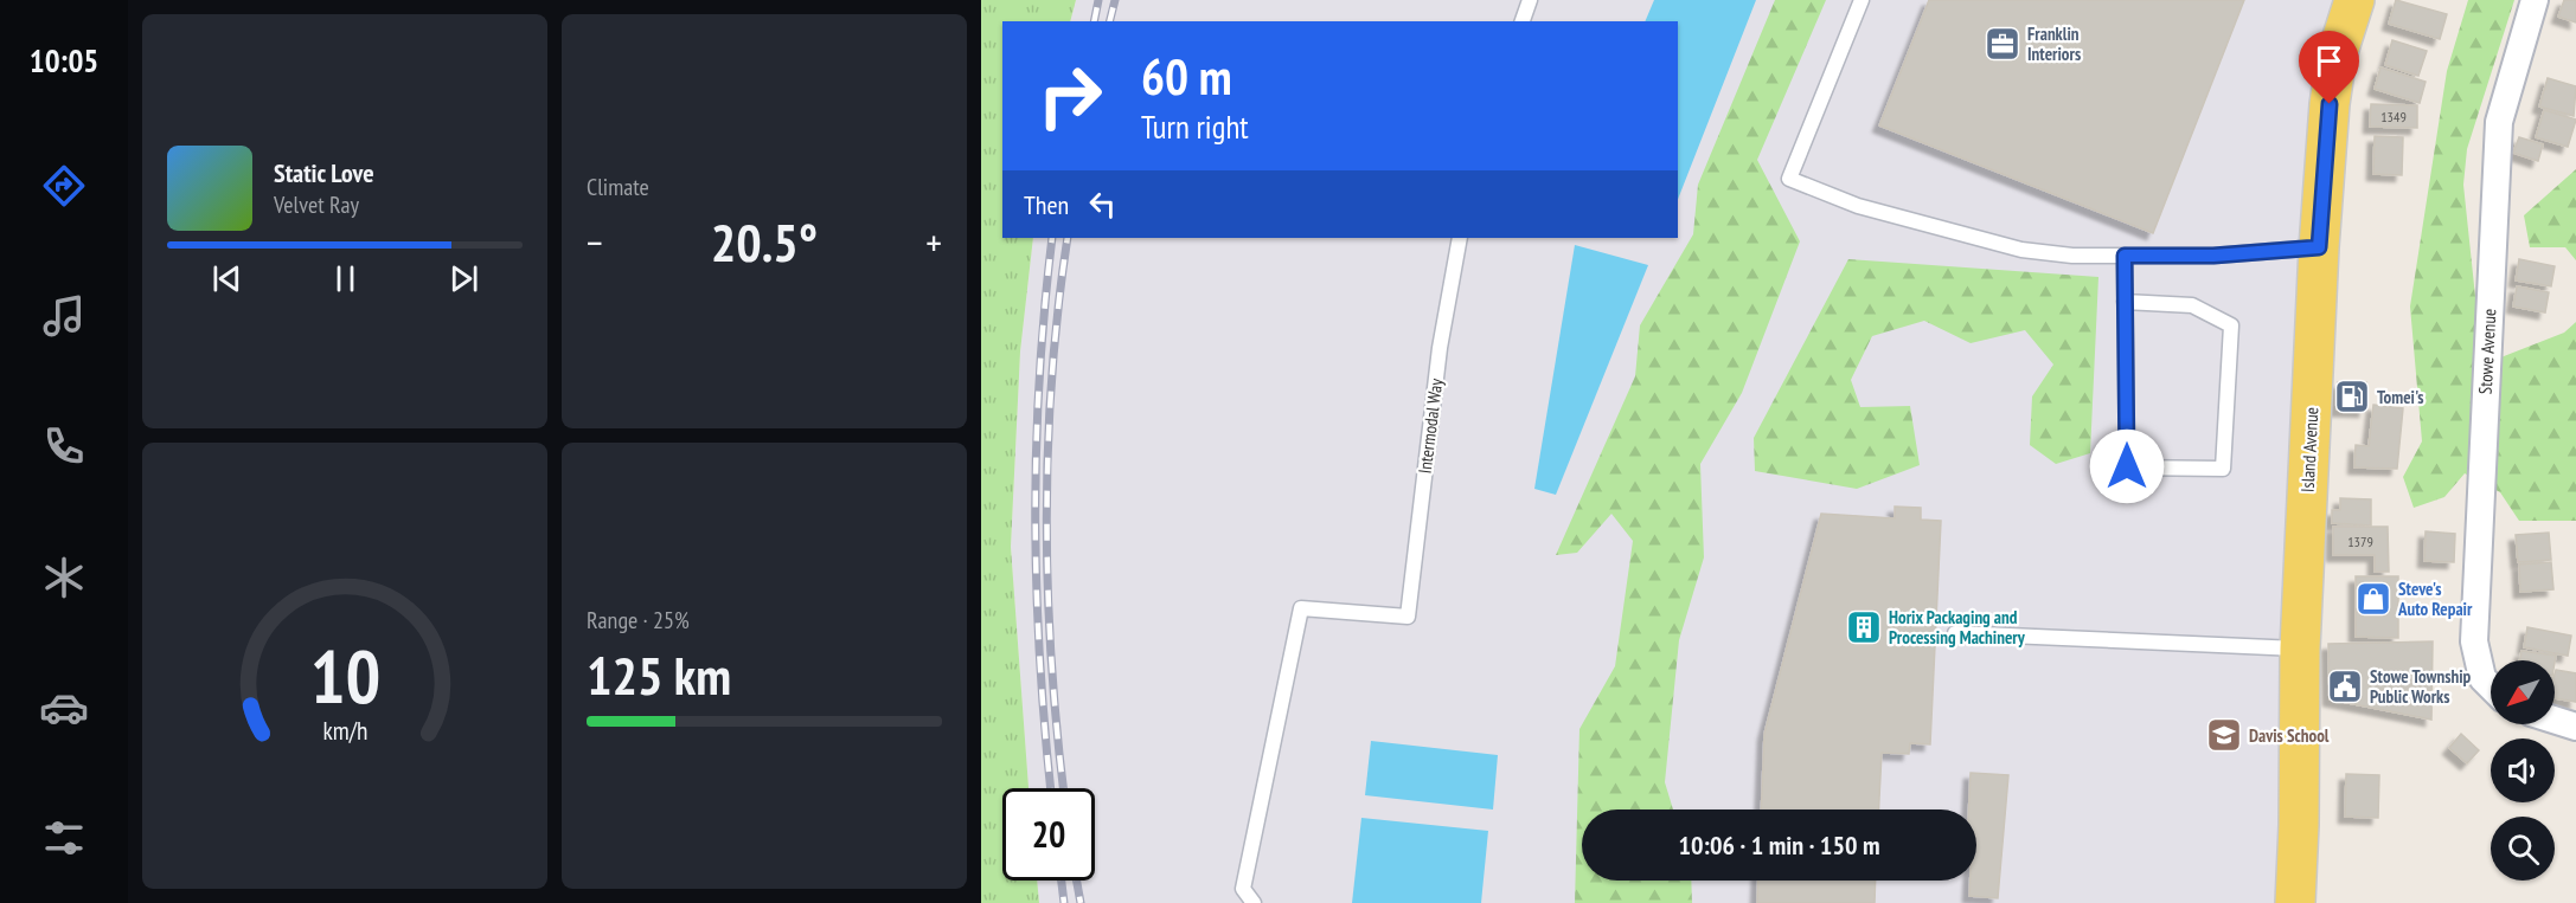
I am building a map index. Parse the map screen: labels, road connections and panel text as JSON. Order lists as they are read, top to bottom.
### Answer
{
  "streets": {
    "main road": ["Island Avenue"],
    "street": ["Stowe Avenue"],
    "lane": ["Intermodal Way"]
  },
  "places": {
    "office": ["Franklin Interiors"],
    "fuel station": ["Tomei's"],
    "shop": ["Steve's Auto Repair"],
    "building": ["Horix Packaging and Processing Machinery"],
    "public building": ["Stowe Township Public Works"],
    "school or university": ["Davis School"]
  },
  "house_numbers": ["1349", "1379"],
  "north": "bottom left",
  "page": {
    "tabs": "10:05",
    "tile": [
      "Climate",
      ["Range · 25%", "125 km"]
    ],
    "turn": ["60 m", "Turn right"],
    "song": ["Static Love", "Velvet Ray"],
    "then": "Then",
    "heat": ["−", "20.5°", "+"],
    "limit": "20",
    "trip": "10:06 · 1 min · 150 m",
    "gauge": ["10", "km/h"]
  }
}
